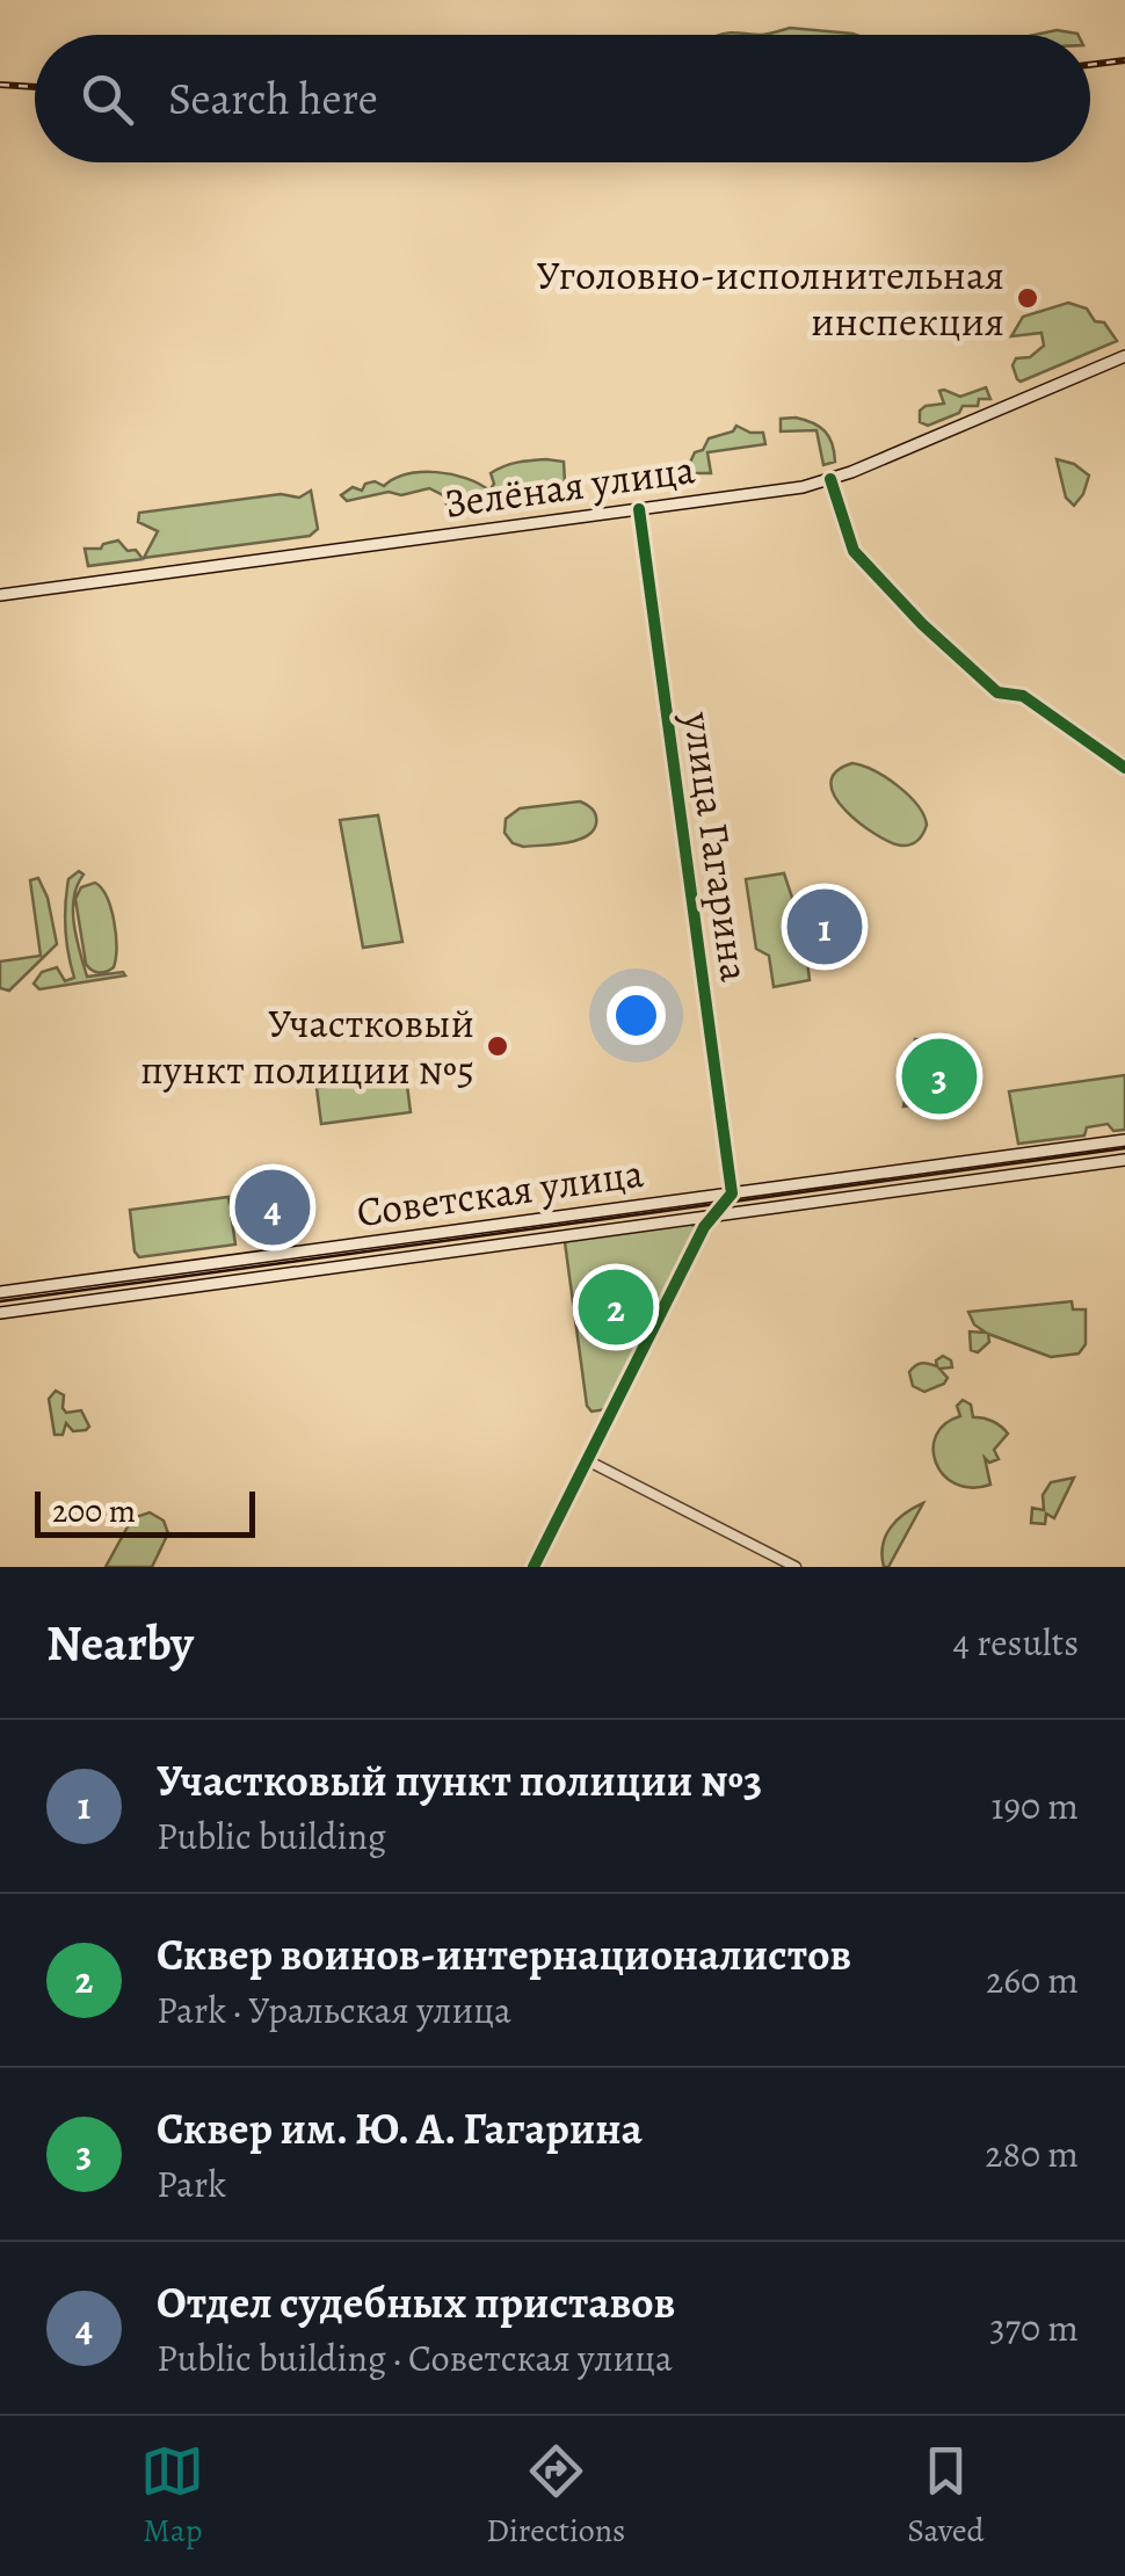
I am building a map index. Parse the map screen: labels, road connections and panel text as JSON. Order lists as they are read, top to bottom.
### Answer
{
  "streets": {
    "main road": ["Зелёная улица", "Советская улица"],
    "street": ["улица Гагарина"]
  },
  "crossings": [
    ["Зелёная улица", "улица Гагарина"],
    ["улица Гагарина", "Советская улица"]
  ],
  "places": ["Уголовно-исполнительная инспекция", "Участковый пункт полиции №5"],
  "scale_bar": "200 m",
  "page": {
    "search": "Search here",
    "pins": [
      "1",
      "3",
      "4",
      "2"
    ],
    "scale": "200 m",
    "heading": ["Nearby", "4 results"],
    "list": [
      {
        "mark": "1",
        "name": "Участковый пункт полиции №3",
        "note": "Public building",
        "value": "190 m"
      },
      {
        "mark": "2",
        "name": "Сквер воинов-интернационалистов",
        "note": "Park · Уральская улица",
        "value": "260 m"
      },
      {
        "mark": "3",
        "name": "Сквер им. Ю. А. Гагарина",
        "note": "Park",
        "value": "280 m"
      },
      {
        "mark": "4",
        "name": "Отдел судебных приставов",
        "note": "Public building · Советская улица",
        "value": "370 m"
      }
    ],
    "nav": ["Map", "Directions", "Saved"]
  }
}
